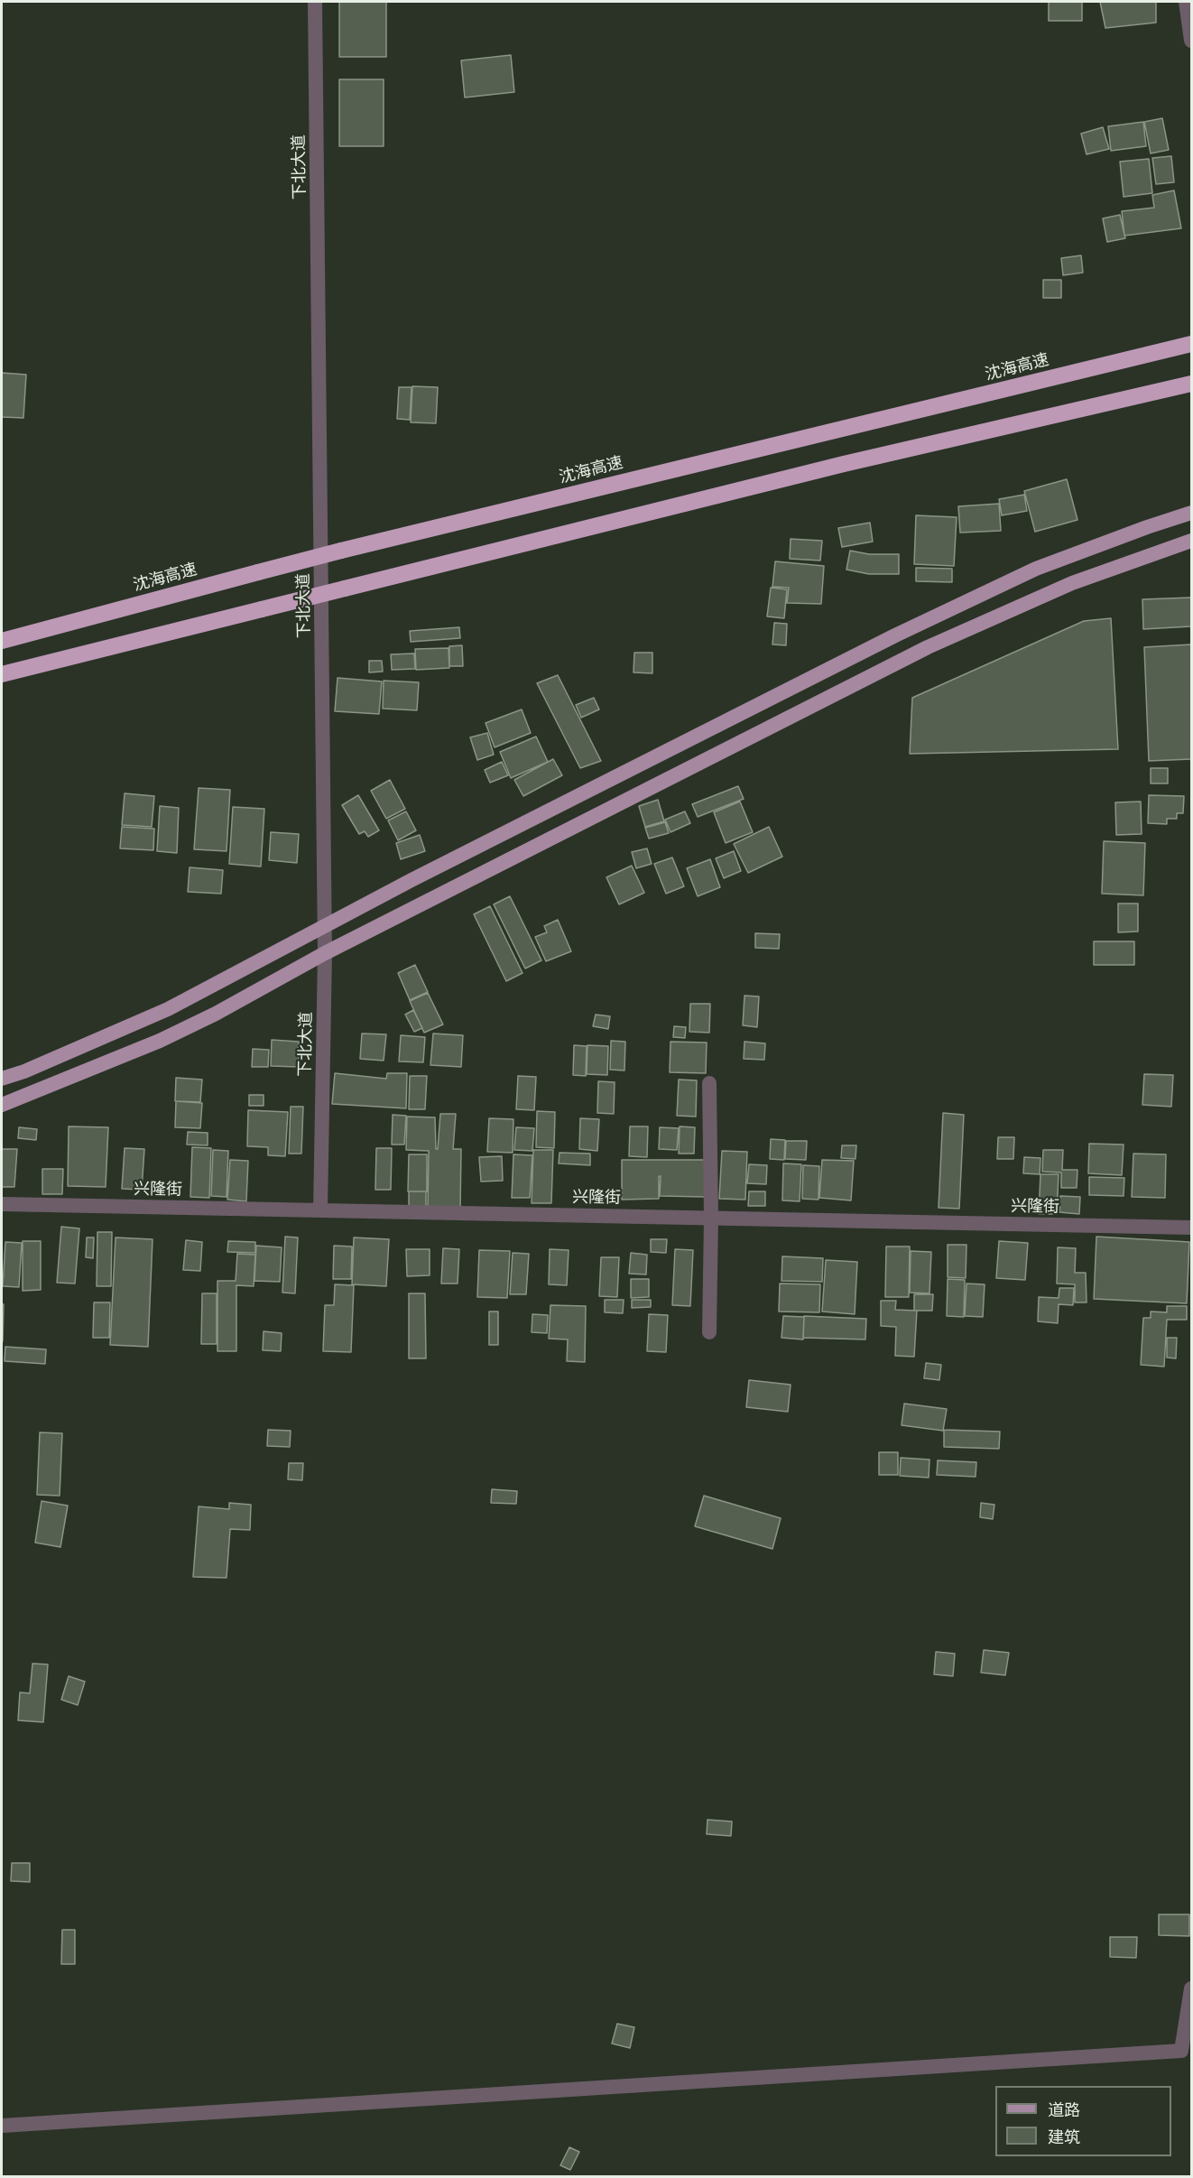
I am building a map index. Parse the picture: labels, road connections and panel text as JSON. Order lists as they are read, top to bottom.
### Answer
{
  "streets": {
    "highway": ["沈海高速"],
    "street": ["下北大道", "兴隆街"]
  },
  "crossings": [
    ["下北大道", "兴隆街"]
  ],
  "legend": ["道路", "建筑"]
}
